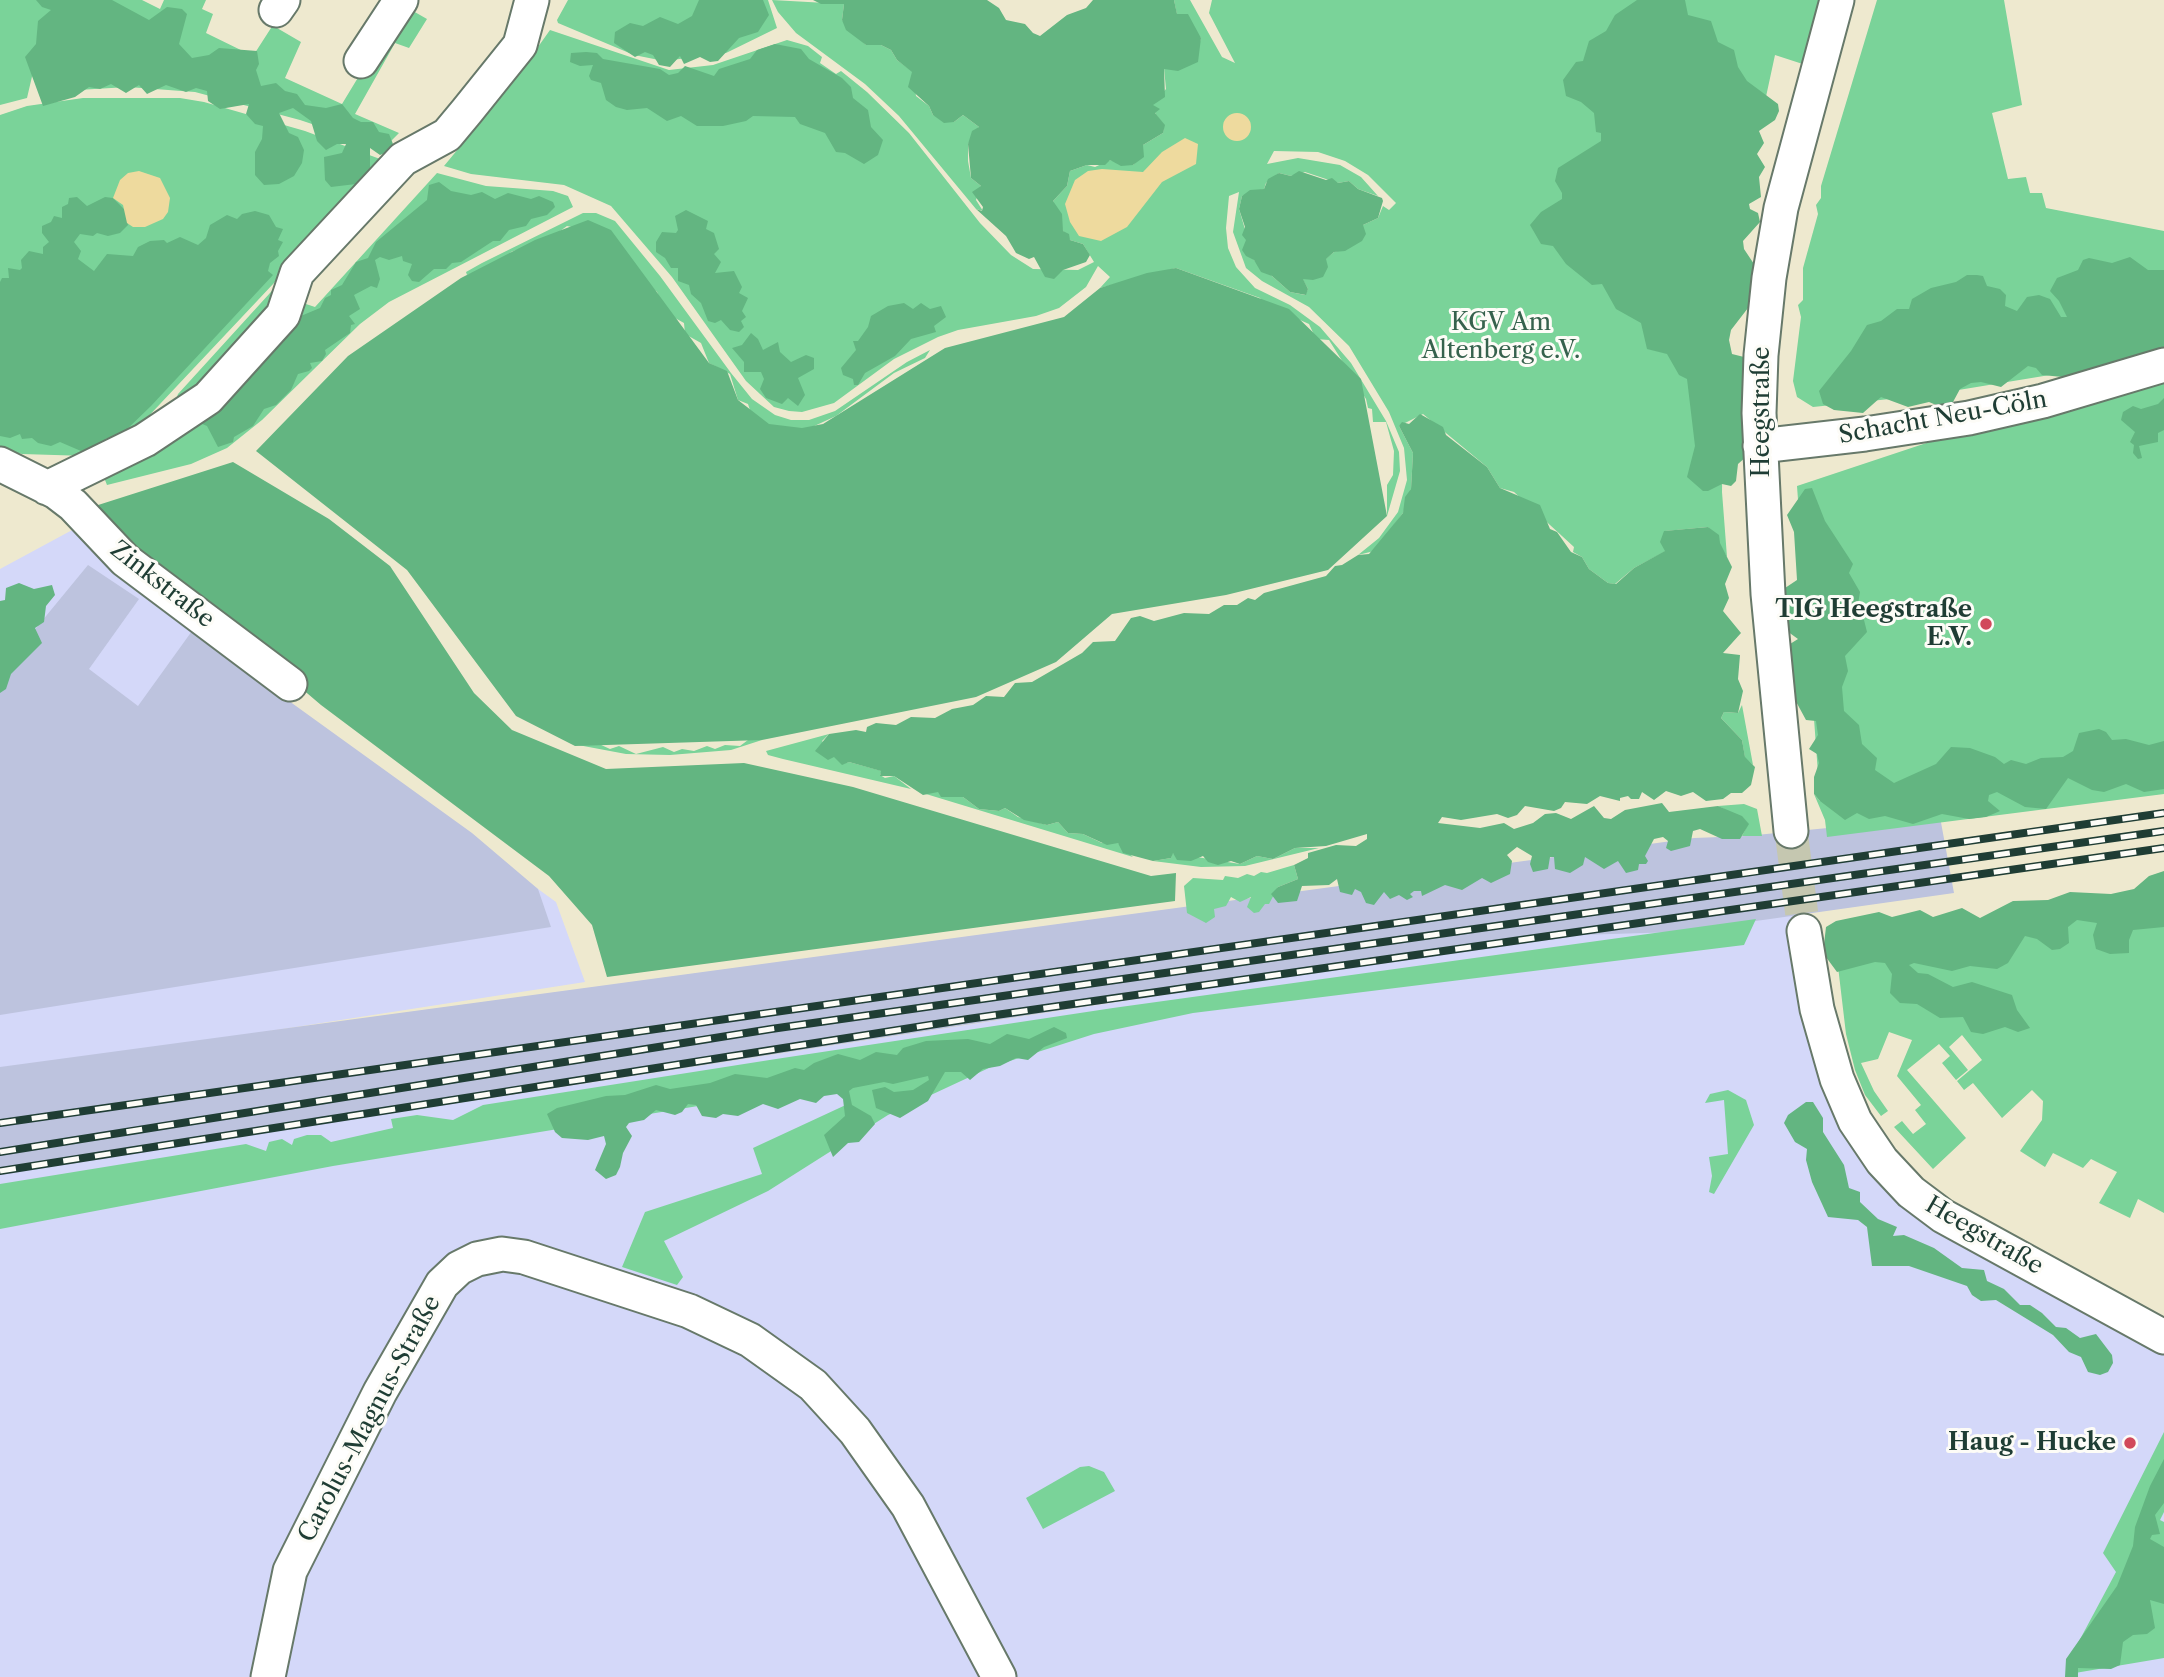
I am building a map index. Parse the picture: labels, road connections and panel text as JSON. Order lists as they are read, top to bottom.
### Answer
{
  "streets": {
    "street": [
      "Heegstraße",
      "Schacht Neu-Cöln",
      "Zinkstraße",
      "Carolus-Magnus-Straße"
    ]
  },
  "crossings": [
    ["Heegstraße", "Schacht Neu-Cöln"]
  ],
  "parks": ["KGV Am Altenberg e.V."],
  "places": ["TIG Heegstraße E.V.", "Haug - Hucke"]
}
